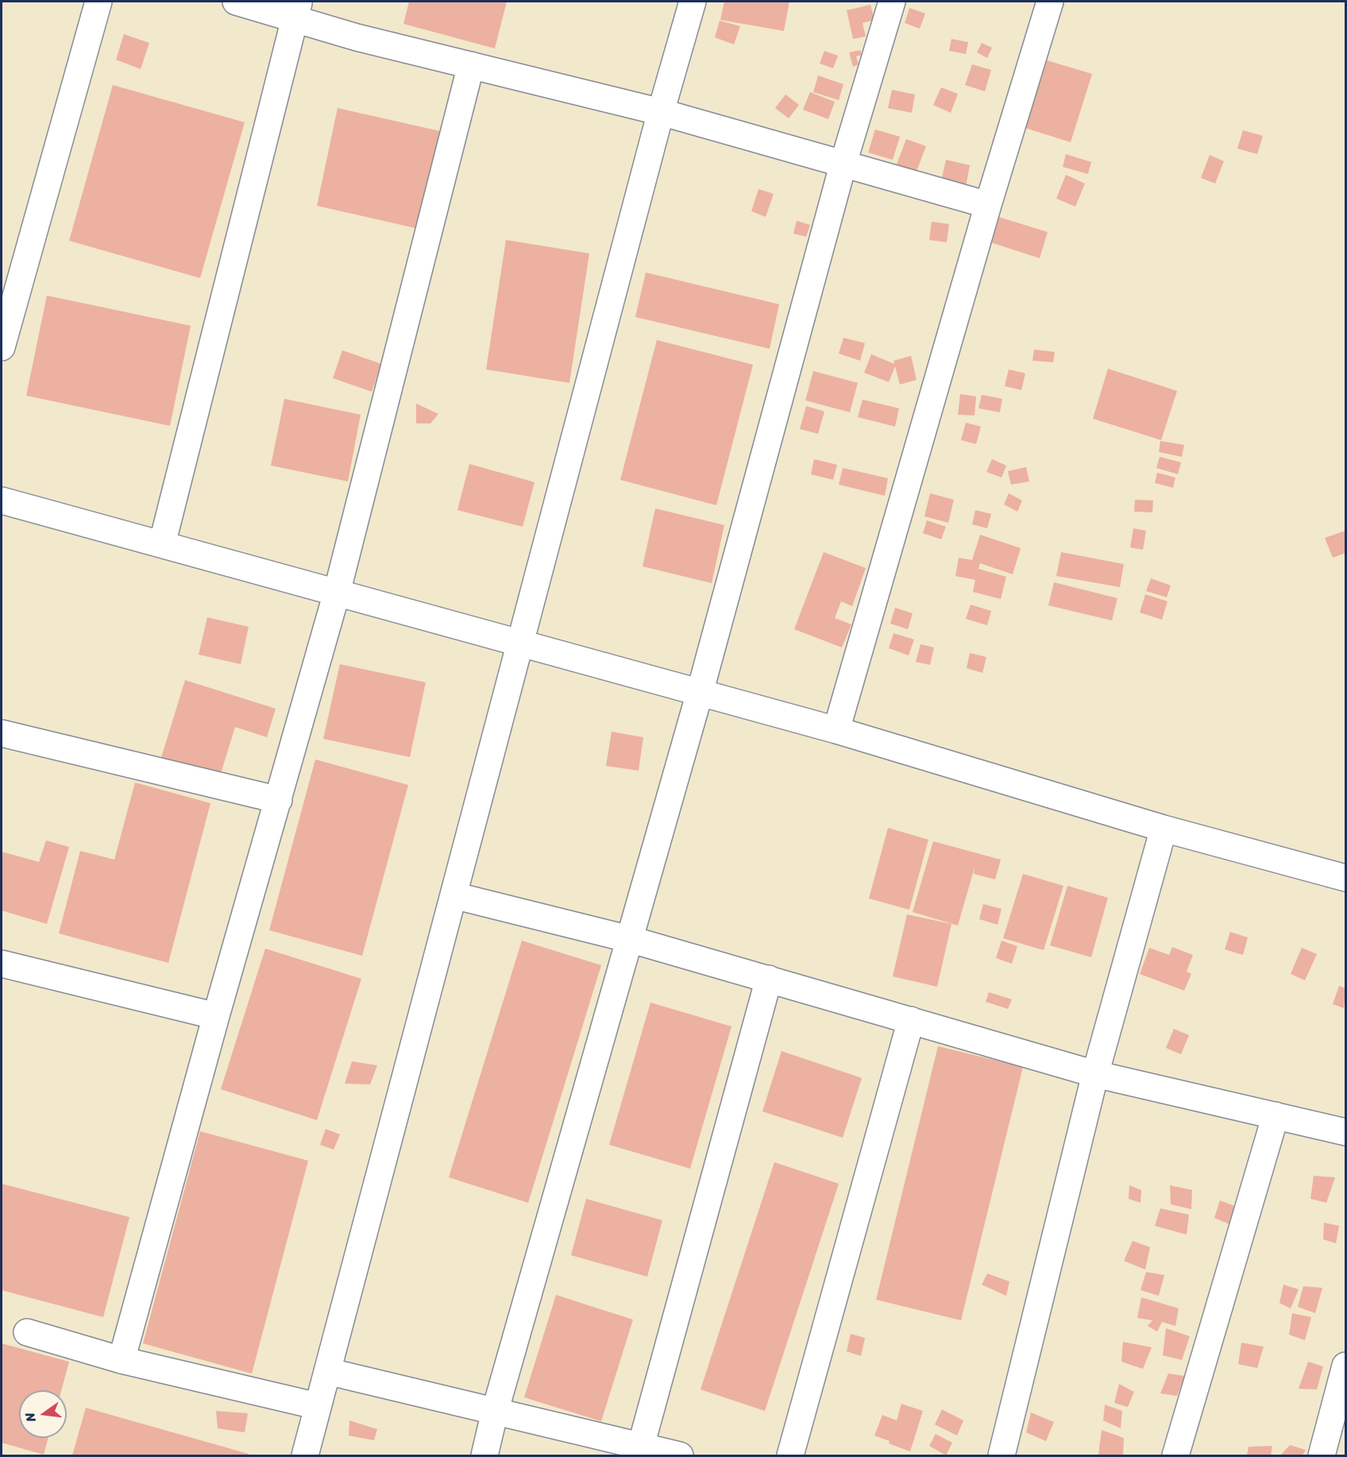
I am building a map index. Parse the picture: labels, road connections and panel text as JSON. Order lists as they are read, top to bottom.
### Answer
{
  "north": "left"
}
